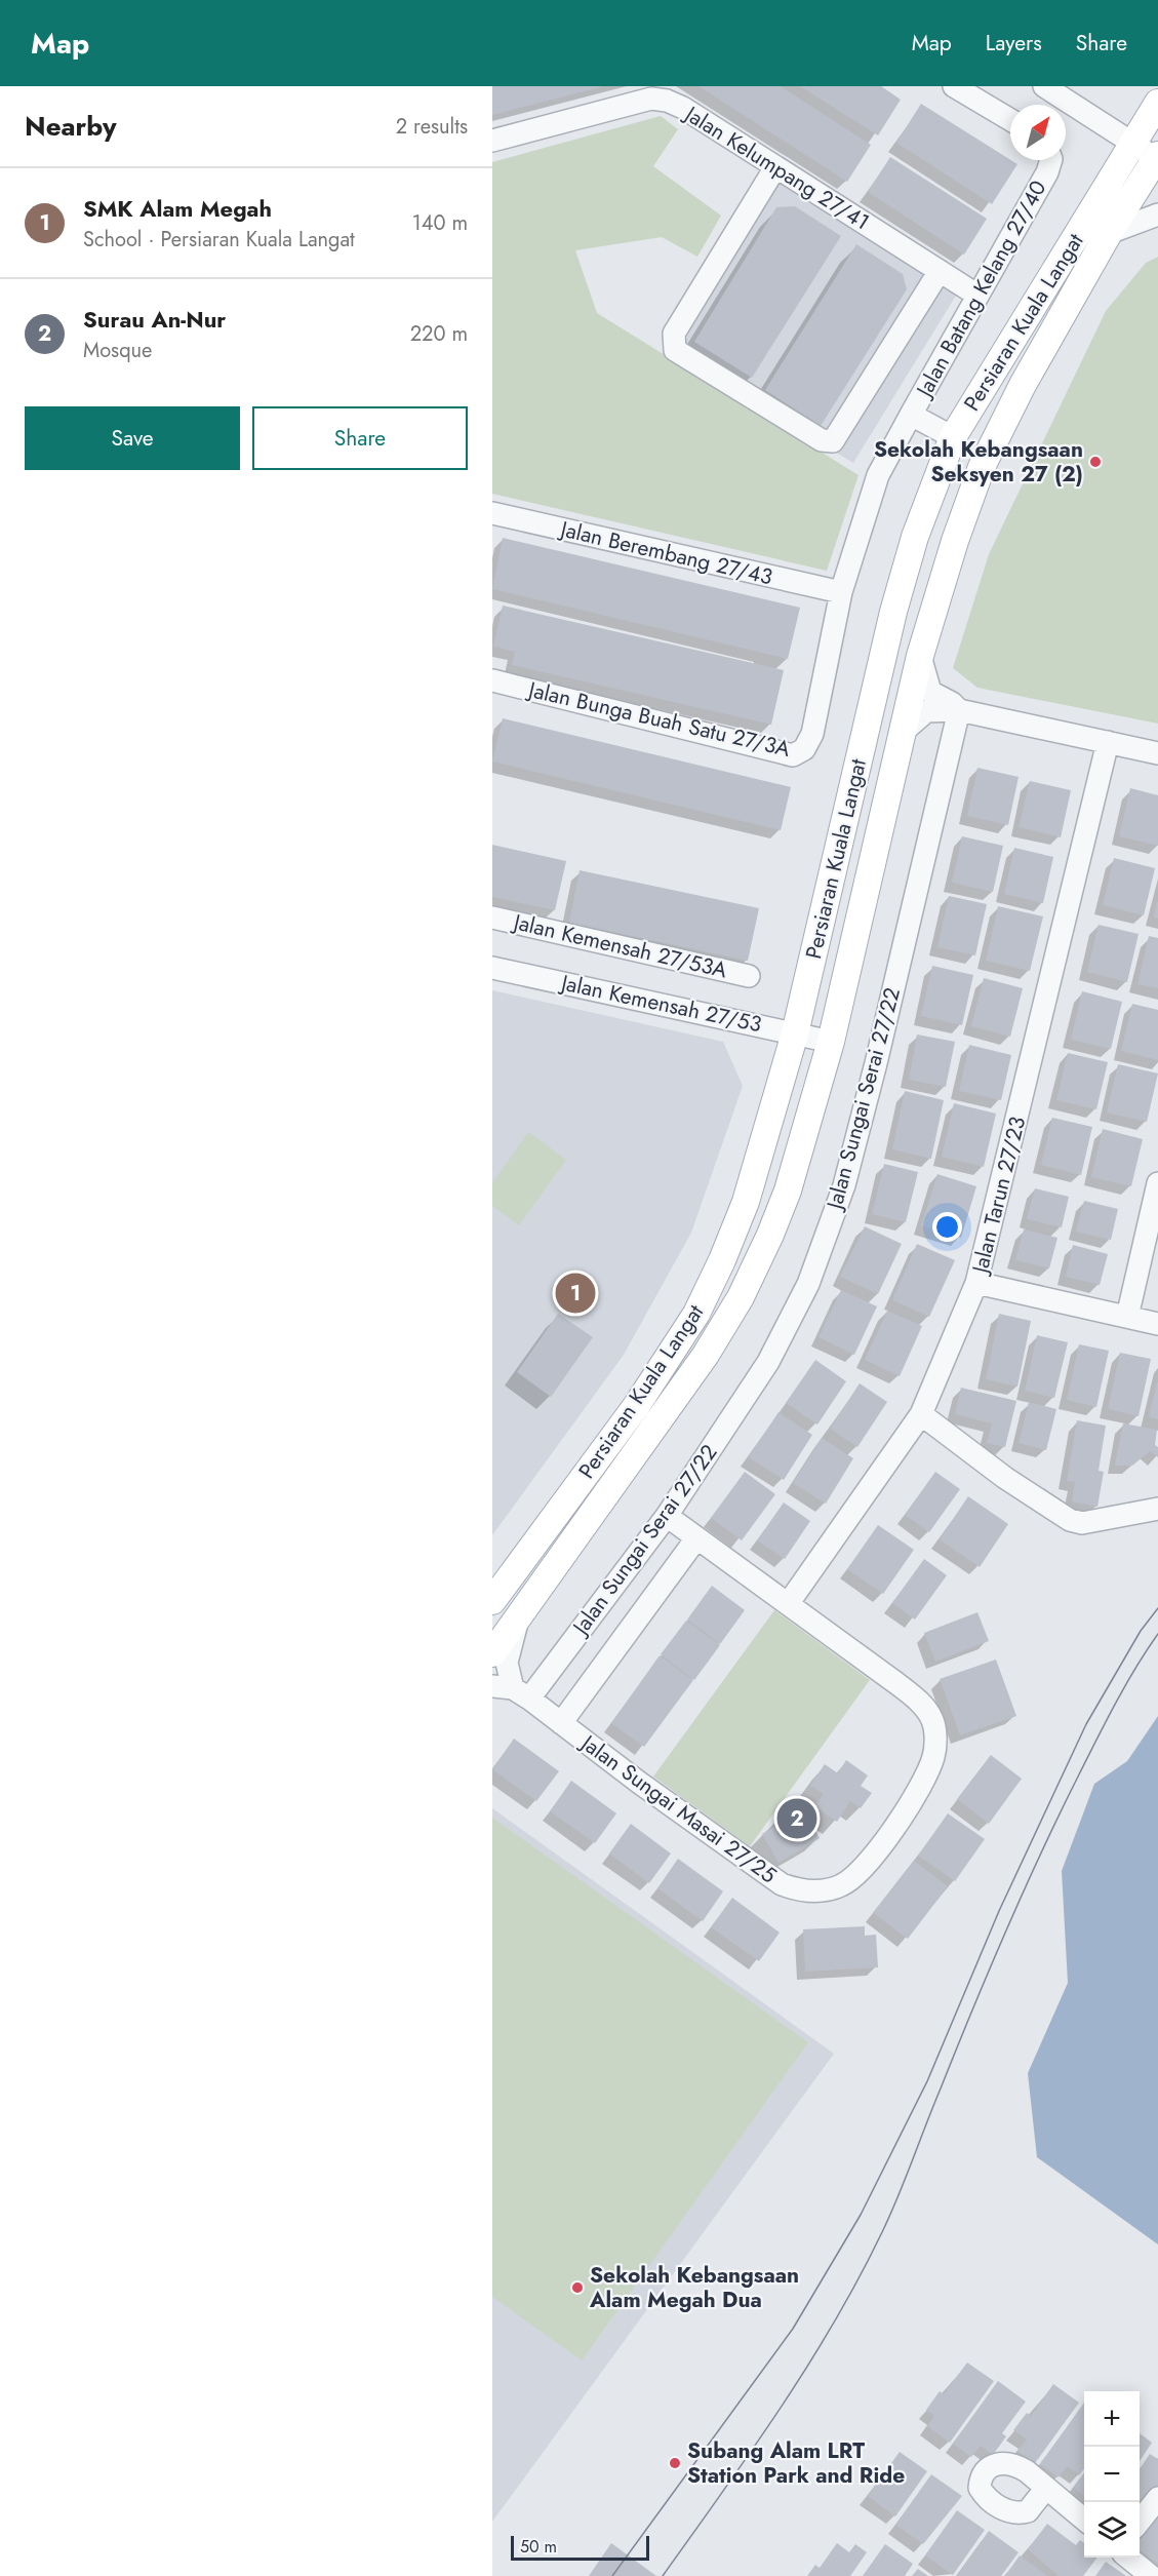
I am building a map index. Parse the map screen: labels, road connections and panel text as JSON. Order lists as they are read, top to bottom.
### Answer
{
  "streets": {
    "main road": ["Persiaran Kuala Langat"],
    "street": [
      "Jalan Kelumpang 27/41",
      "Jalan Batang Kelang 27/40",
      "Jalan Berembang 27/43",
      "Jalan Bunga Buah Satu 27/3A",
      "Jalan Kemensah 27/53A",
      "Jalan Kemensah 27/53",
      "Jalan Sungai Serai 27/22",
      "Jalan Tarun 27/23",
      "Jalan Sungai Masai 27/25"
    ]
  },
  "crossings": [
    ["Jalan Kelumpang 27/41", "Jalan Batang Kelang 27/40"],
    ["Jalan Batang Kelang 27/40", "Persiaran Kuala Langat"],
    ["Jalan Batang Kelang 27/40", "Jalan Bunga Buah Satu 27/3A"],
    ["Persiaran Kuala Langat", "Jalan Kemensah 27/53"],
    ["Jalan Berembang 27/43", "Jalan Bunga Buah Satu 27/3A"],
    ["Jalan Sungai Serai 27/22", "Jalan Sungai Masai 27/25"],
    ["Jalan Tarun 27/23", "Jalan Sungai Masai 27/25"]
  ],
  "places": ["Sekolah Kebangsaan Seksyen 27 (2)", "Sekolah Kebangsaan Alam Megah Dua", "Subang Alam LRT Station Park and Ride"],
  "scale_bar": "50 m",
  "north": "top right",
  "page": {
    "header": "Map",
    "nav": ["Map", "Layers", "Share"],
    "heading": ["Nearby", "2 results"],
    "list": [
      {
        "mark": "1",
        "name": "SMK Alam Megah",
        "note": "School · Persiaran Kuala Langat",
        "value": "140 m"
      },
      {
        "mark": "2",
        "name": "Surau An-Nur",
        "note": "Mosque",
        "value": "220 m"
      }
    ],
    "buttons": ["Save", "Share"],
    "pins": ["1", "2"],
    "map_buttons": ["+", "−"],
    "scale": "50 m"
  }
}
